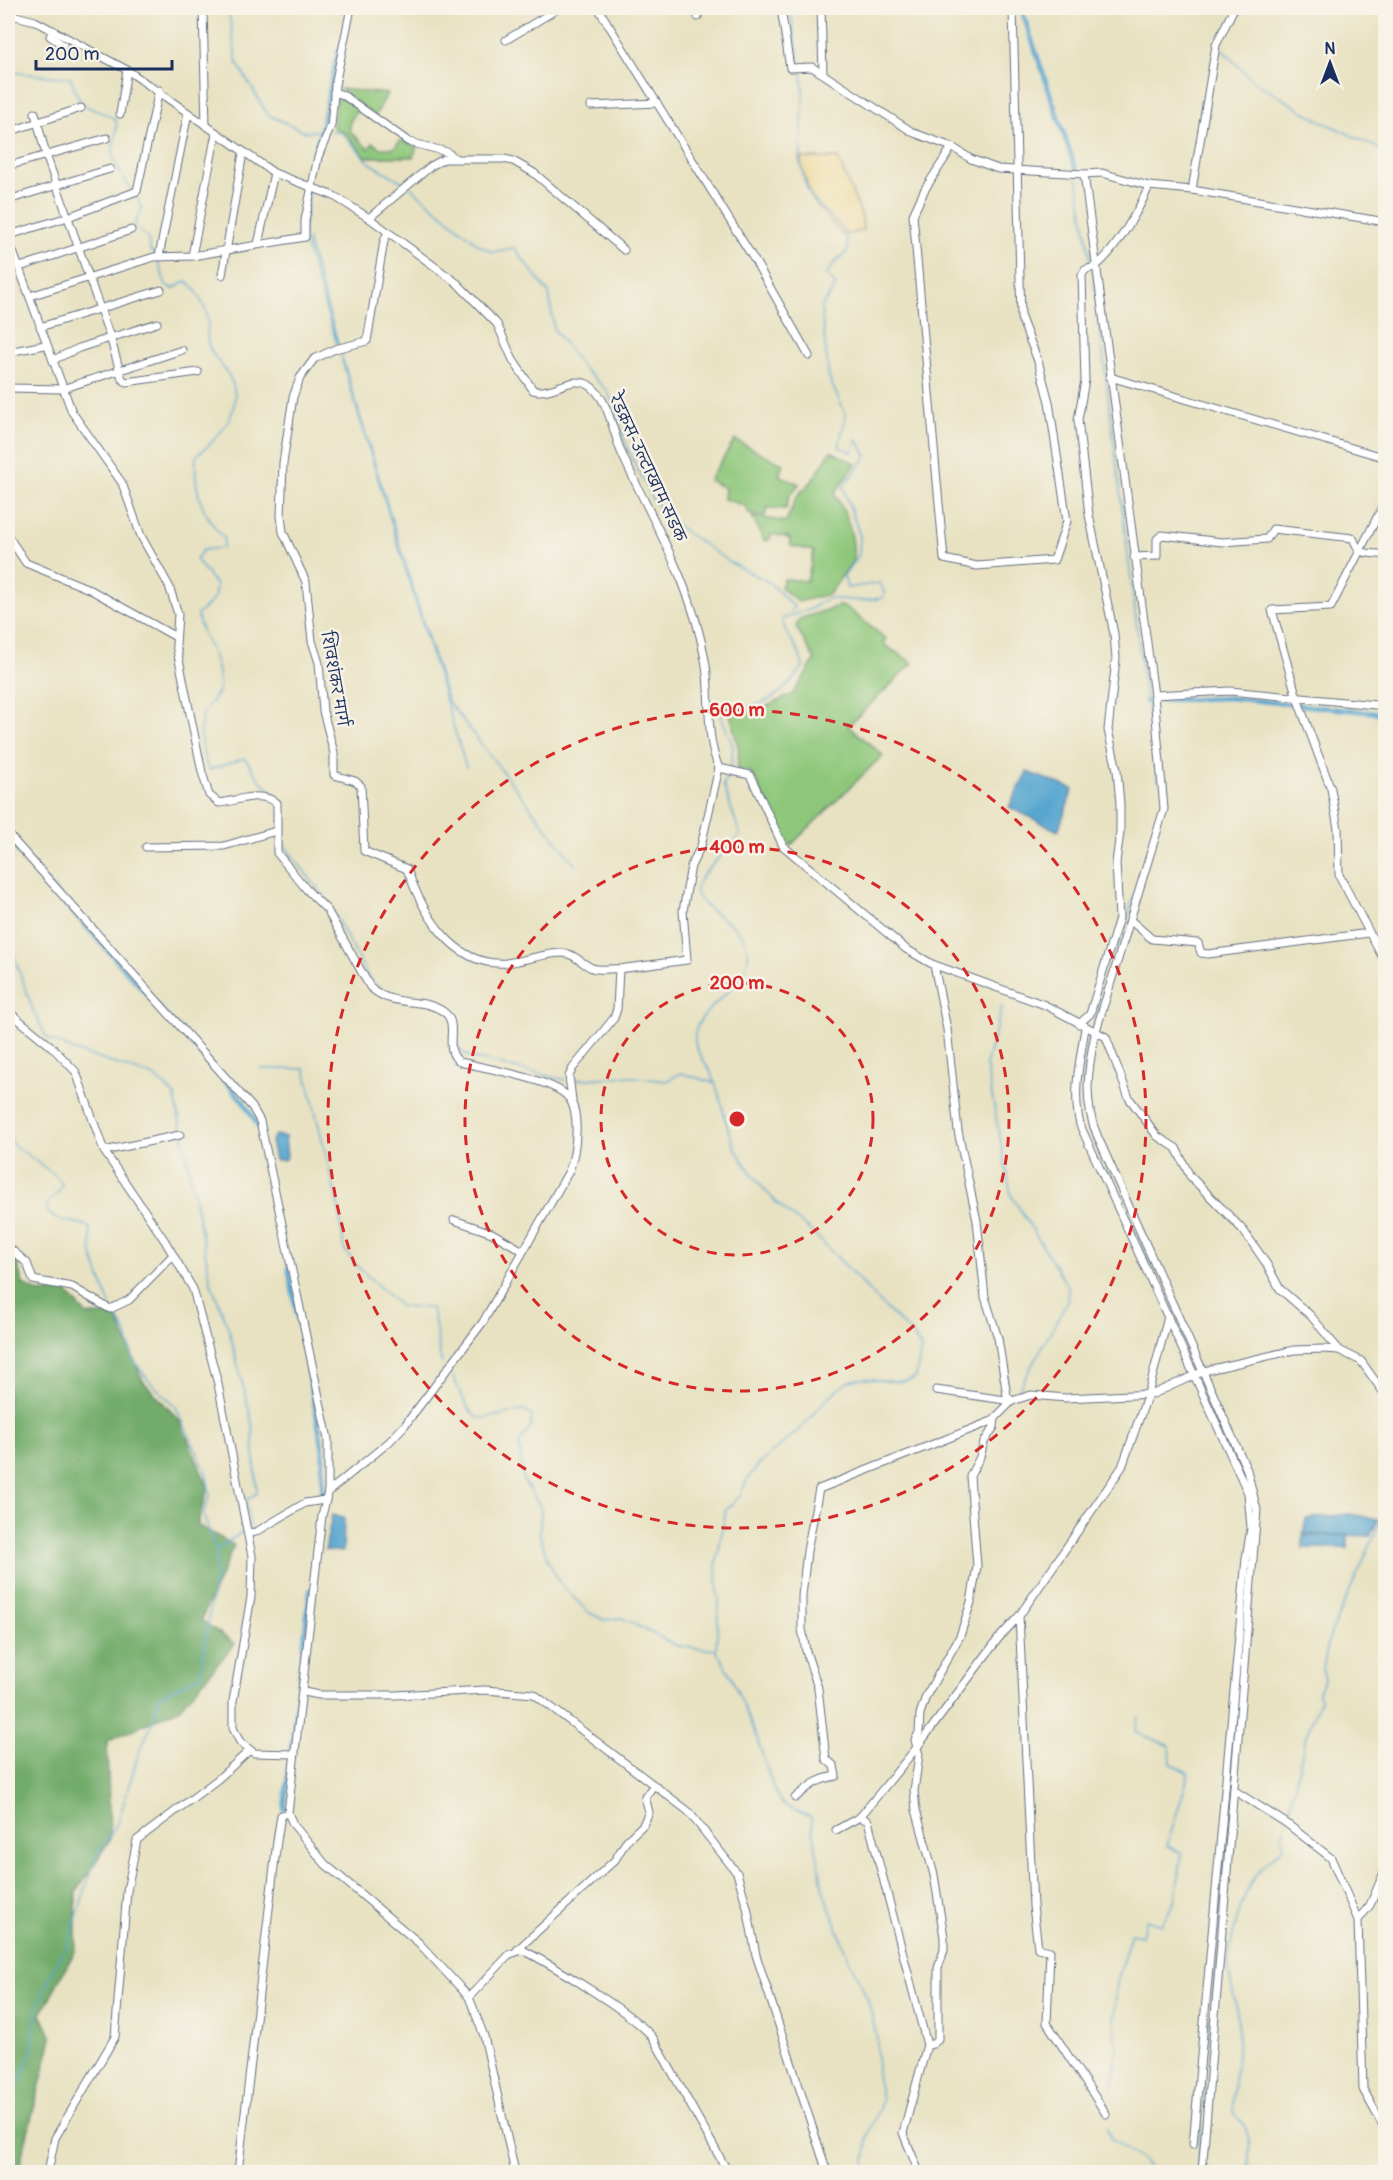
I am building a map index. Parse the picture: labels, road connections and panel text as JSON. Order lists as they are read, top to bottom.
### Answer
{
  "streets": {
    "street": ["रेडक्रस-उल्टाखाम सडक", "शिवशंकर मार्ग"]
  },
  "crossings": [
    ["रेडक्रस-उल्टाखाम सडक", "शिवशंकर मार्ग"]
  ],
  "scale_bar": "200 m",
  "north": "top",
  "rings": ["600 m", "400 m", "200 m"]
}
